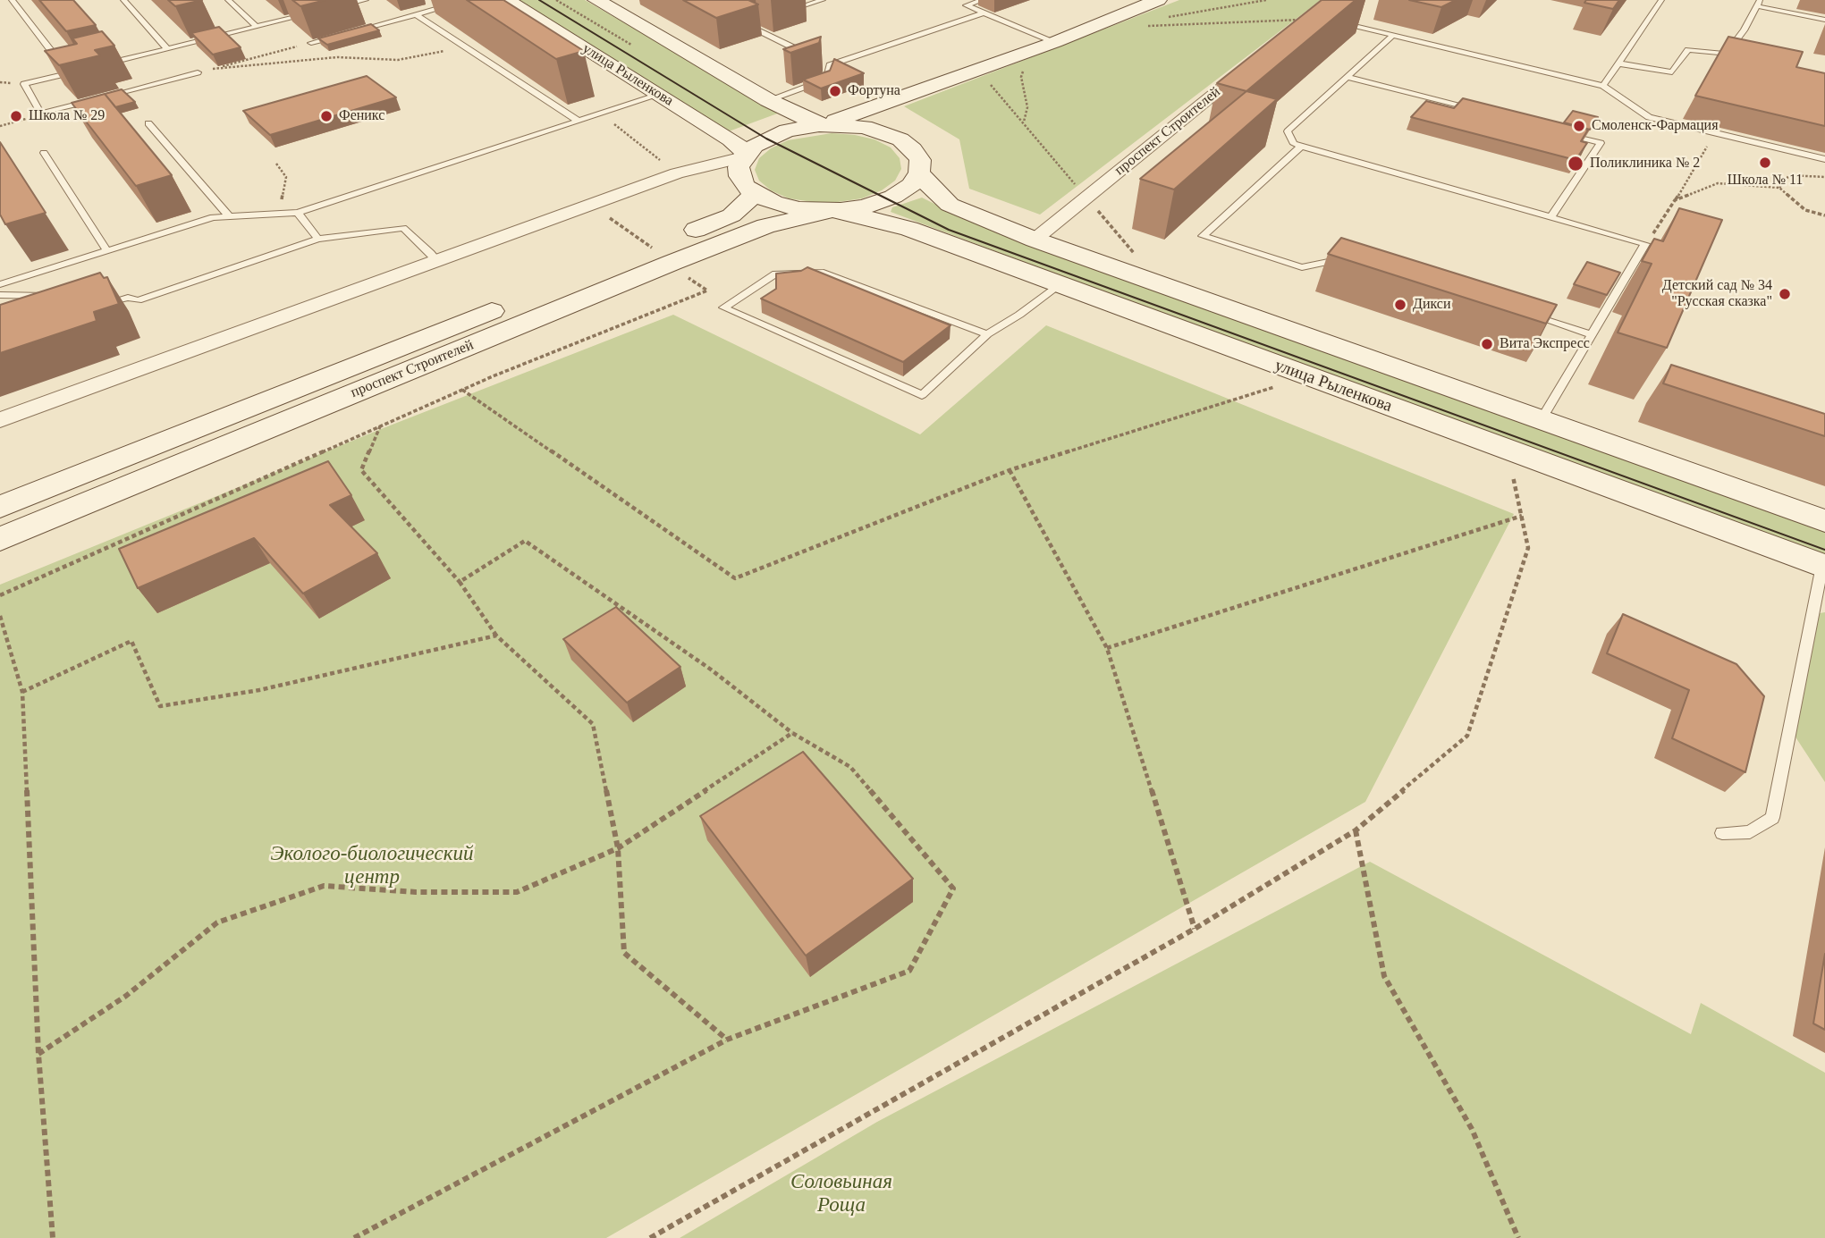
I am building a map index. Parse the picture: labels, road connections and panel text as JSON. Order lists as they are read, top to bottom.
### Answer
{
  "streets": {
    "main road": ["улица Рыленкова", "проспект Строителей"]
  },
  "crossings": [
    ["улица Рыленкова", "проспект Строителей"]
  ],
  "parks": ["Эколого-биологический центр", "Соловьиная Роща"],
  "places": [
    "Фортуна",
    "Школа № 29",
    "Феникс",
    "Смоленск-Фармация",
    "Школа № 11",
    "Поликлиника № 2",
    "Детский сад № 34 \"Русская сказка\"",
    "Дикси",
    "Вита Экспресс"
  ]
}
